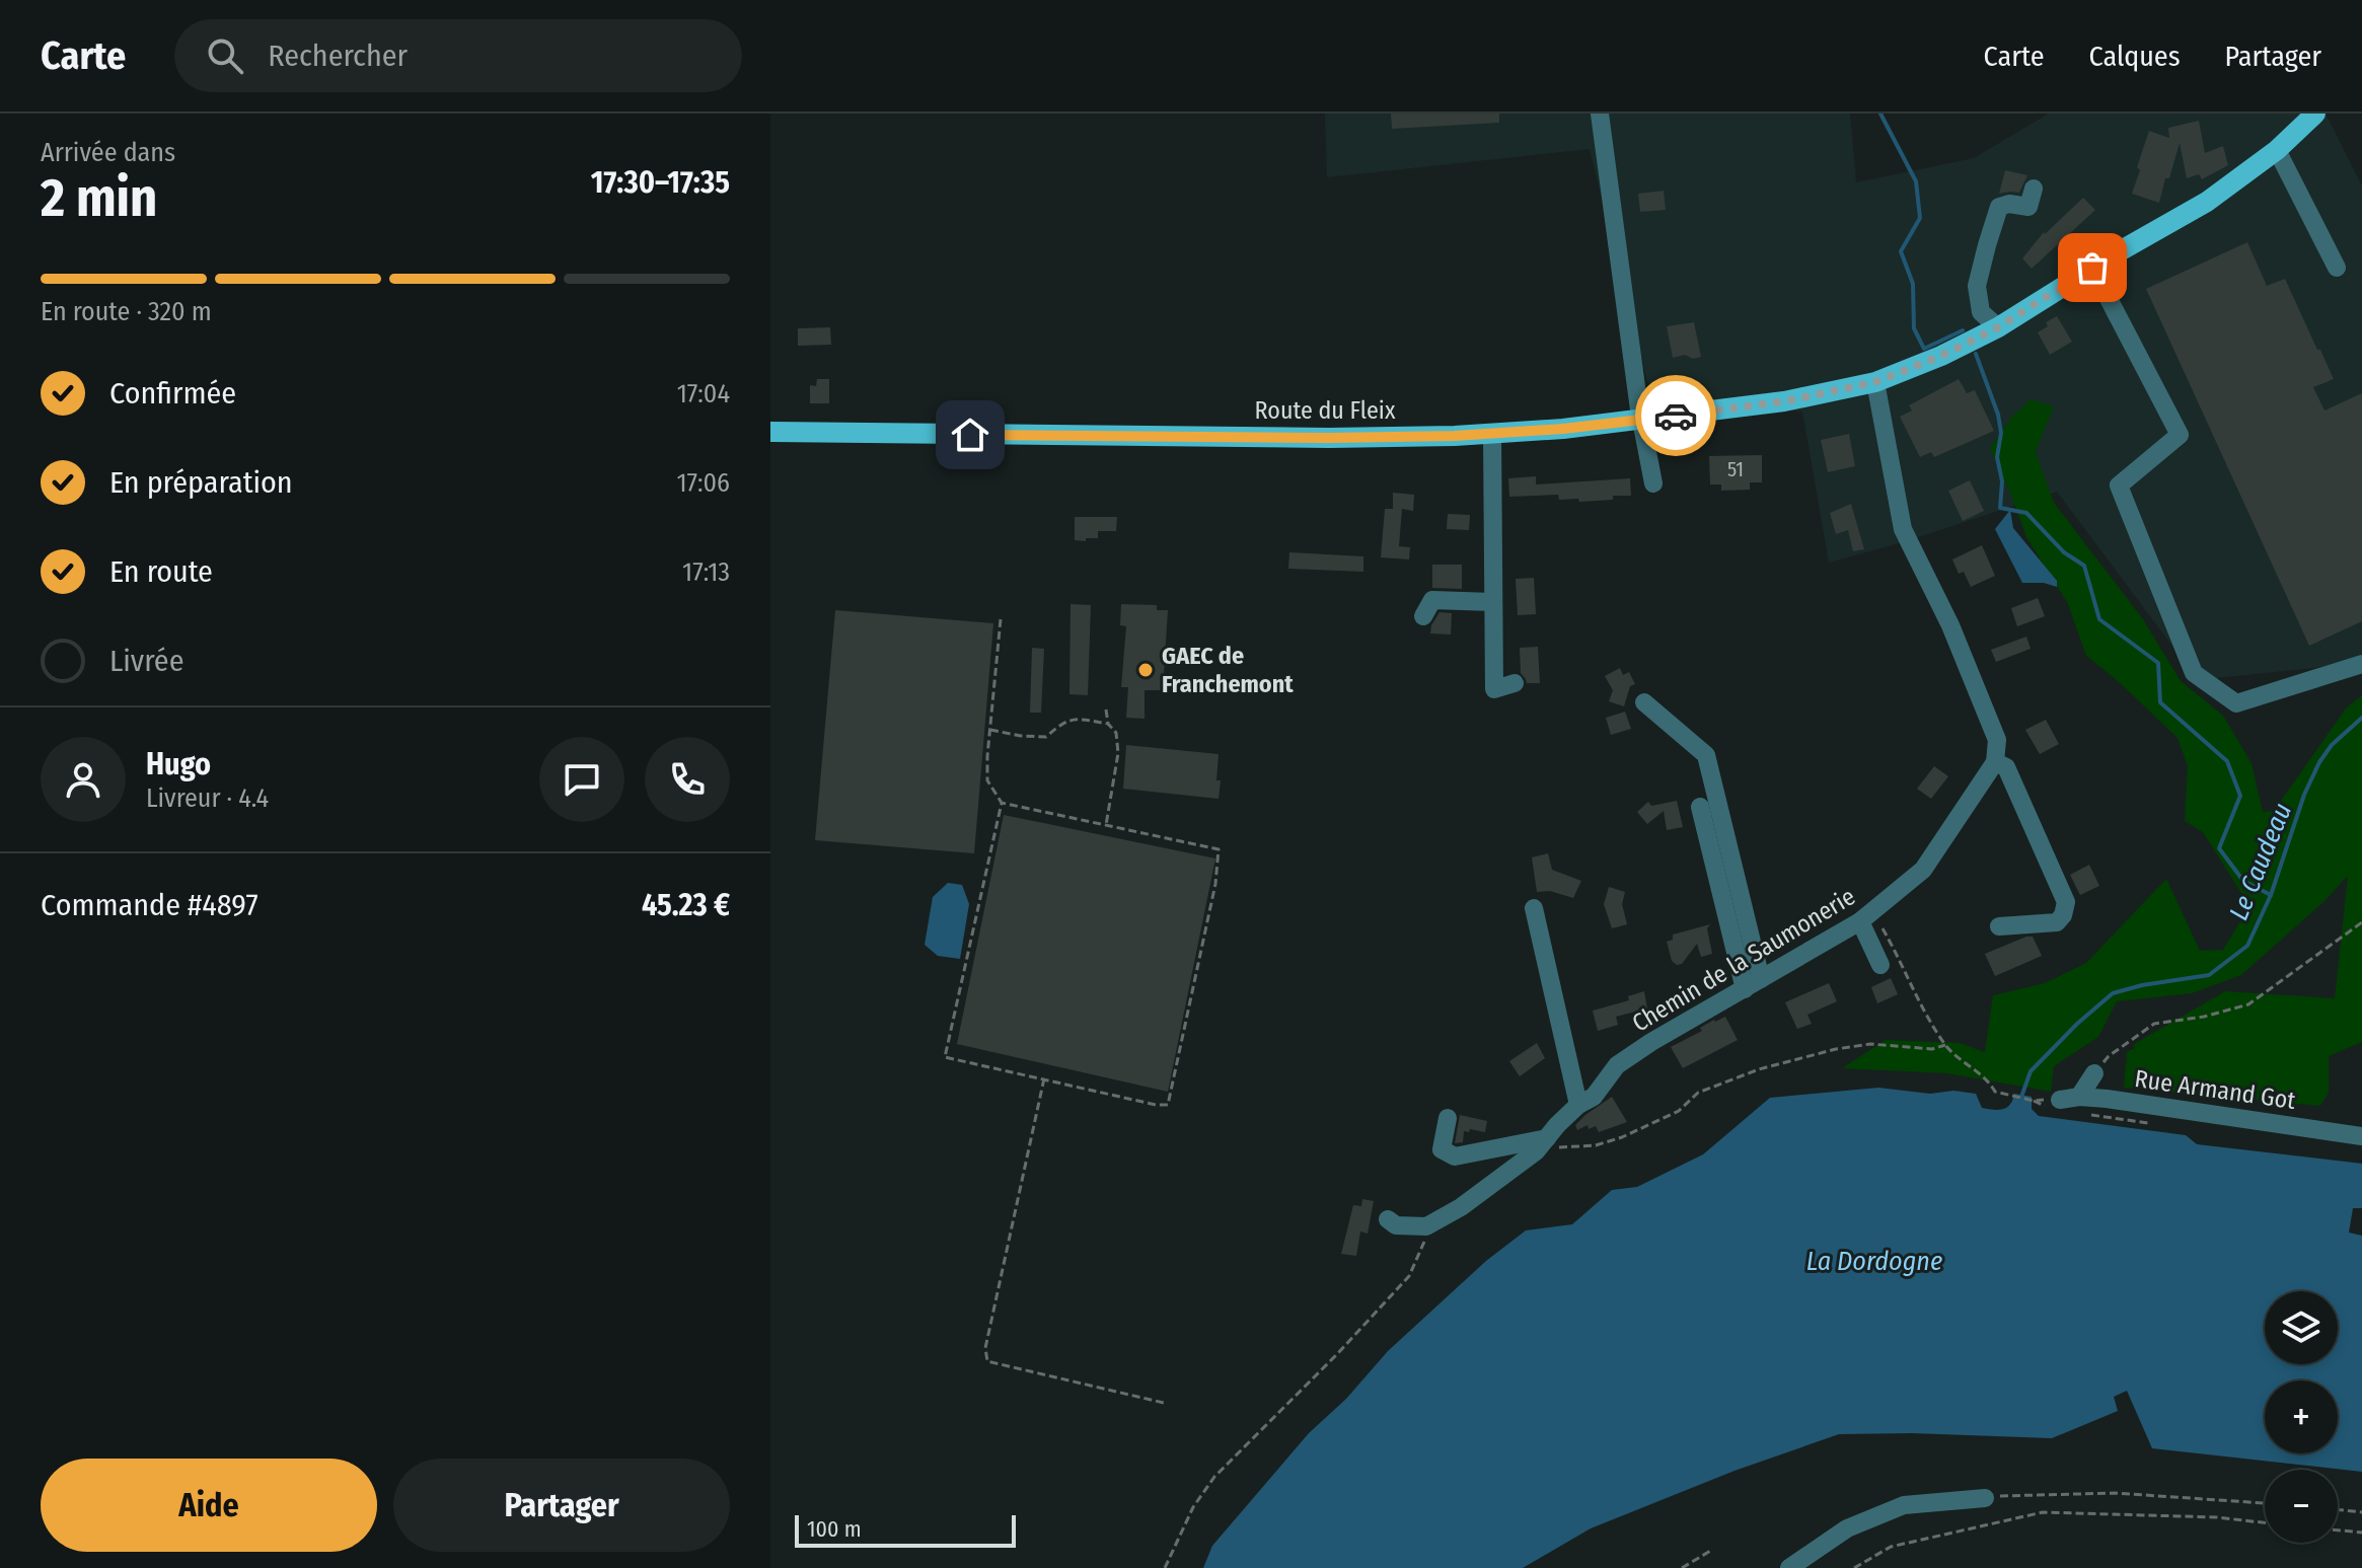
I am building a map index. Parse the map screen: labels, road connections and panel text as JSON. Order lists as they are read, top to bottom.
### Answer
{
  "streets": {
    "main road": ["Route du Fleix"],
    "street": ["Chemin de la Saumonerie", "Rue Armand Got"]
  },
  "water": ["Le Caudeau", "La Dordogne"],
  "places": ["GAEC de Franchemont"],
  "house_numbers": ["51"],
  "scale_bar": "100 m",
  "page": {
    "header": "Carte",
    "search": "Rechercher",
    "nav": ["Carte", "Calques", "Partager"],
    "heading": ["2 min", "Arrivée dans", "17:30–17:35"],
    "panel": [
      "Hugo",
      "Livreur · 4.4",
      "Commande #4897",
      "45.23 €"
    ],
    "bar": "En route · 320 m",
    "list": [
      ["Confirmée", "17:04"],
      ["En préparation", "17:06"],
      ["En route", "17:13"],
      "Livrée"
    ],
    "map_buttons": ["+", "−"],
    "buttons": ["Aide", "Partager"],
    "scale": "100 m"
  }
}
